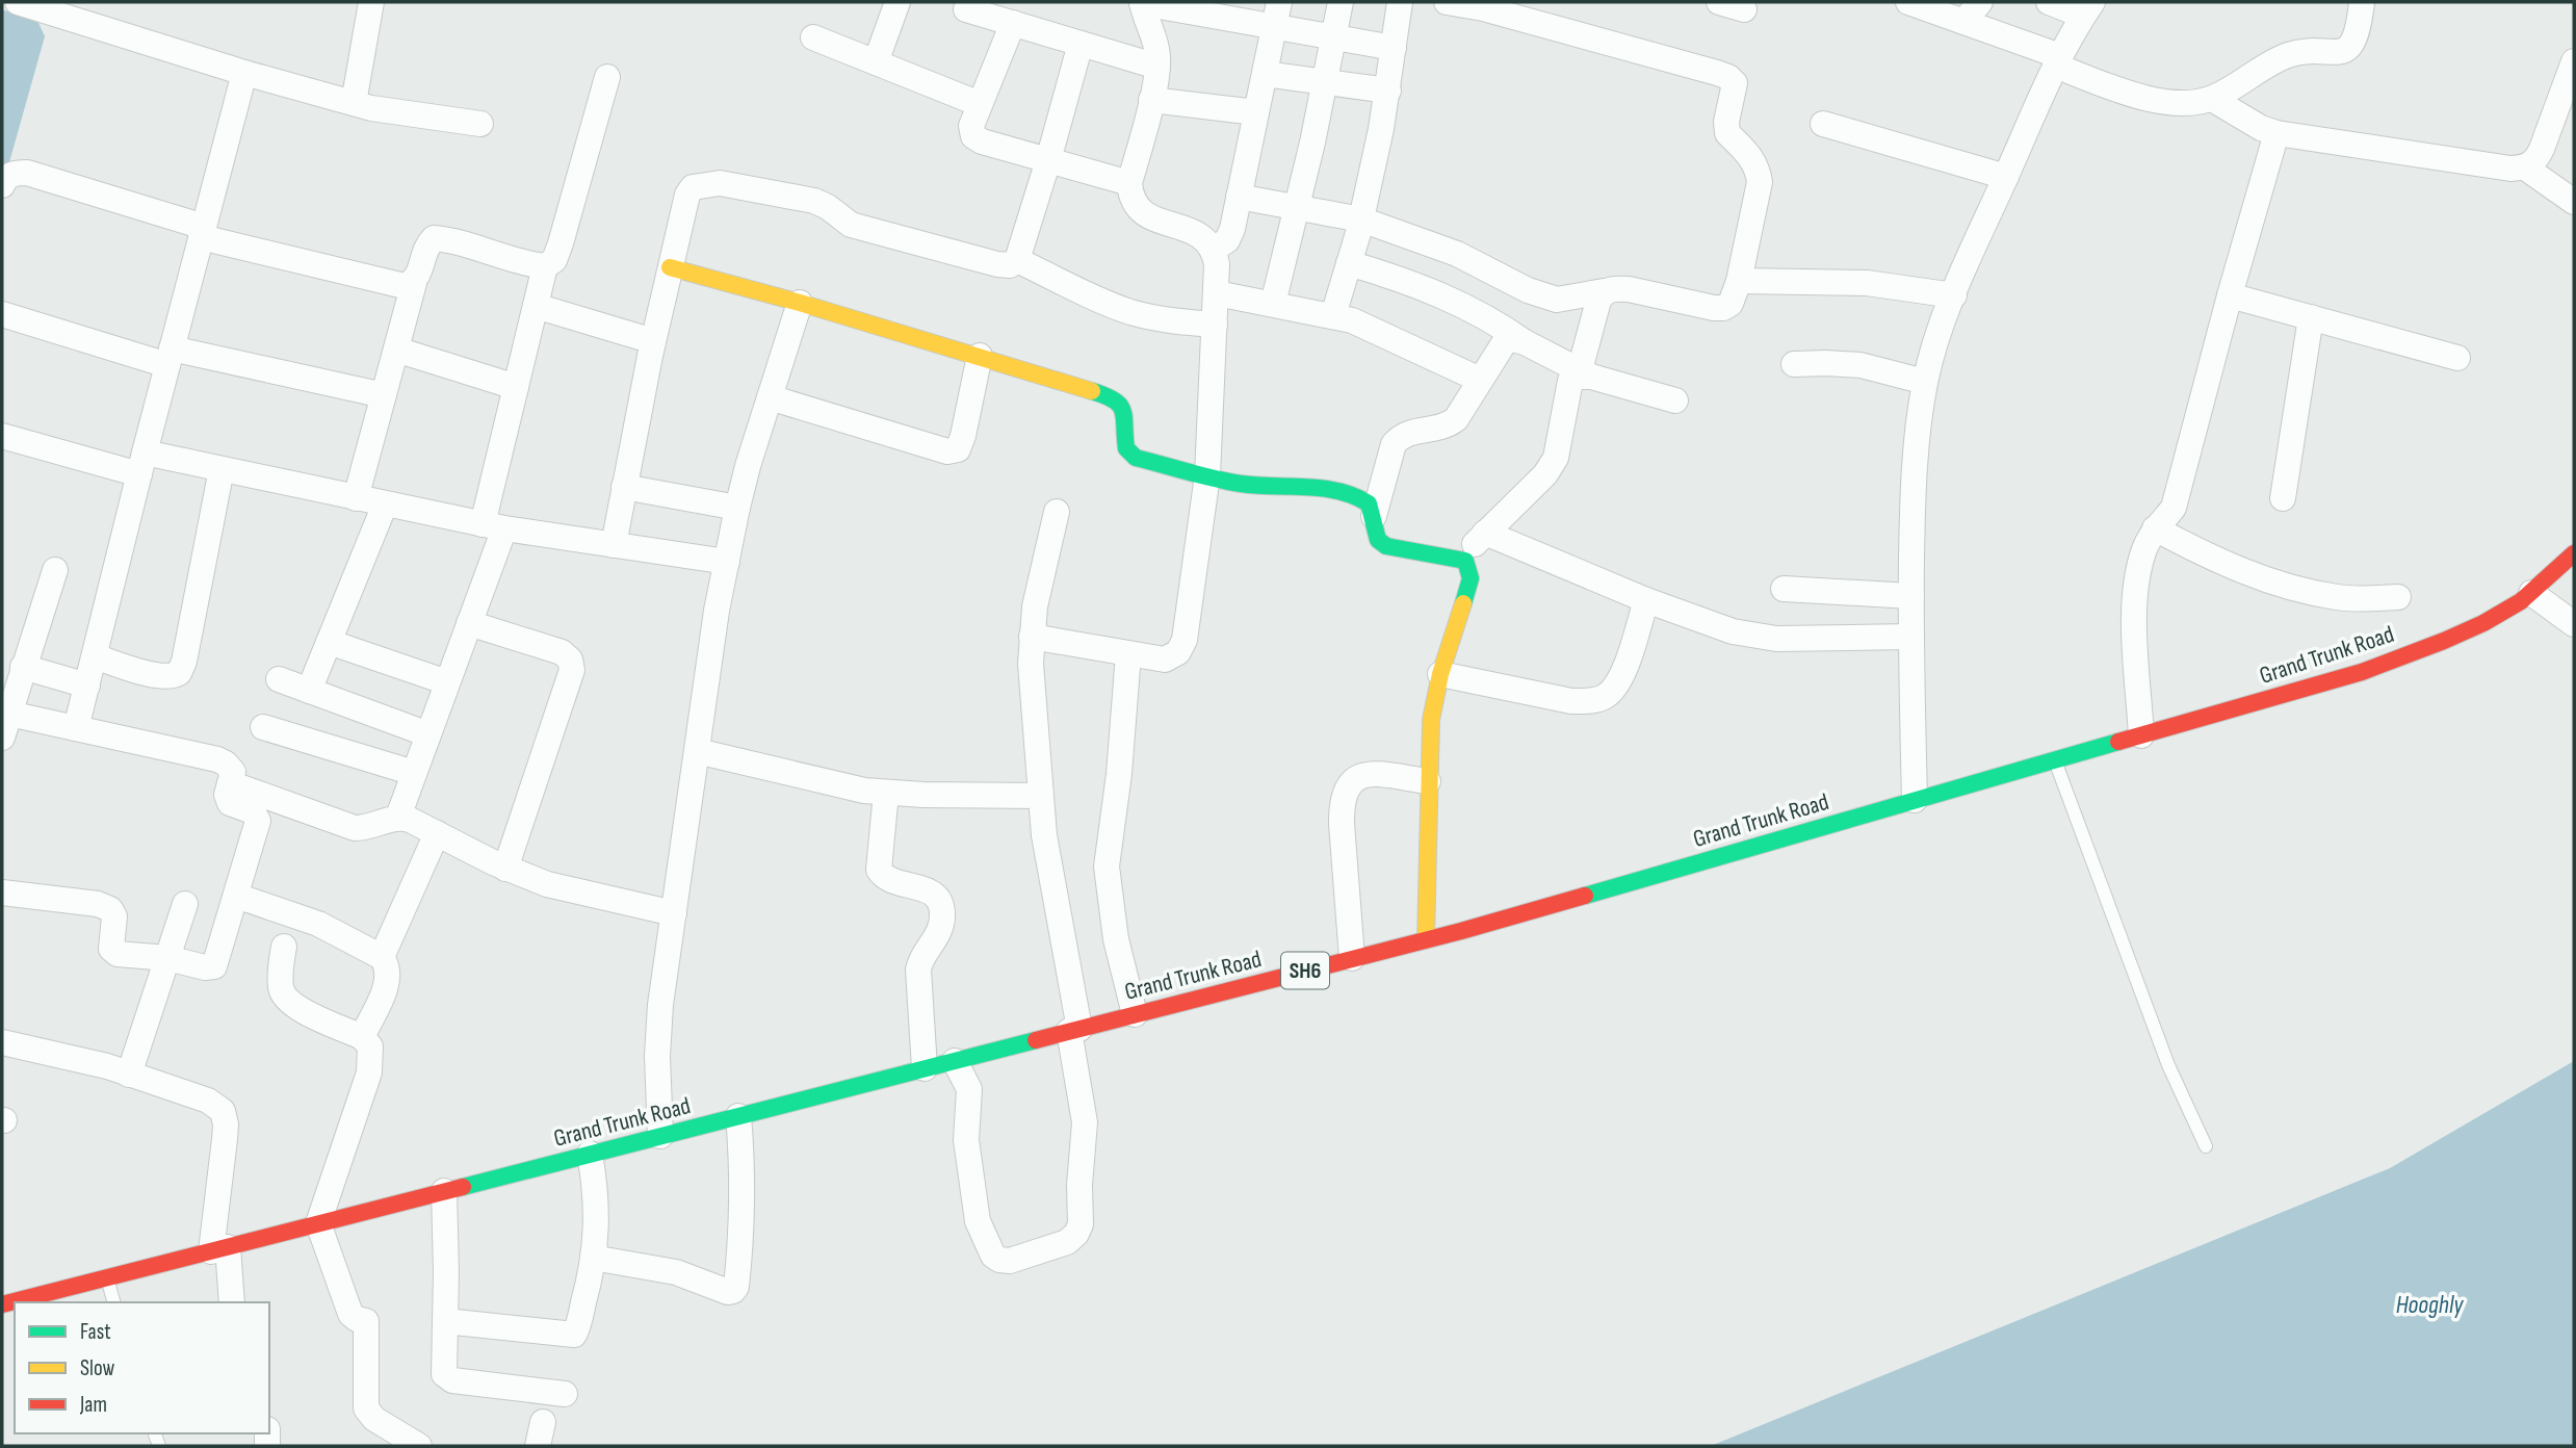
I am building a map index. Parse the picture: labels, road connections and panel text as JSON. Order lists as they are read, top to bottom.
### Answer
{
  "streets": {
    "main road": ["Grand Trunk Road", "SH6"]
  },
  "water": ["Hooghly"],
  "legend": ["Fast", "Slow", "Jam"]
}
